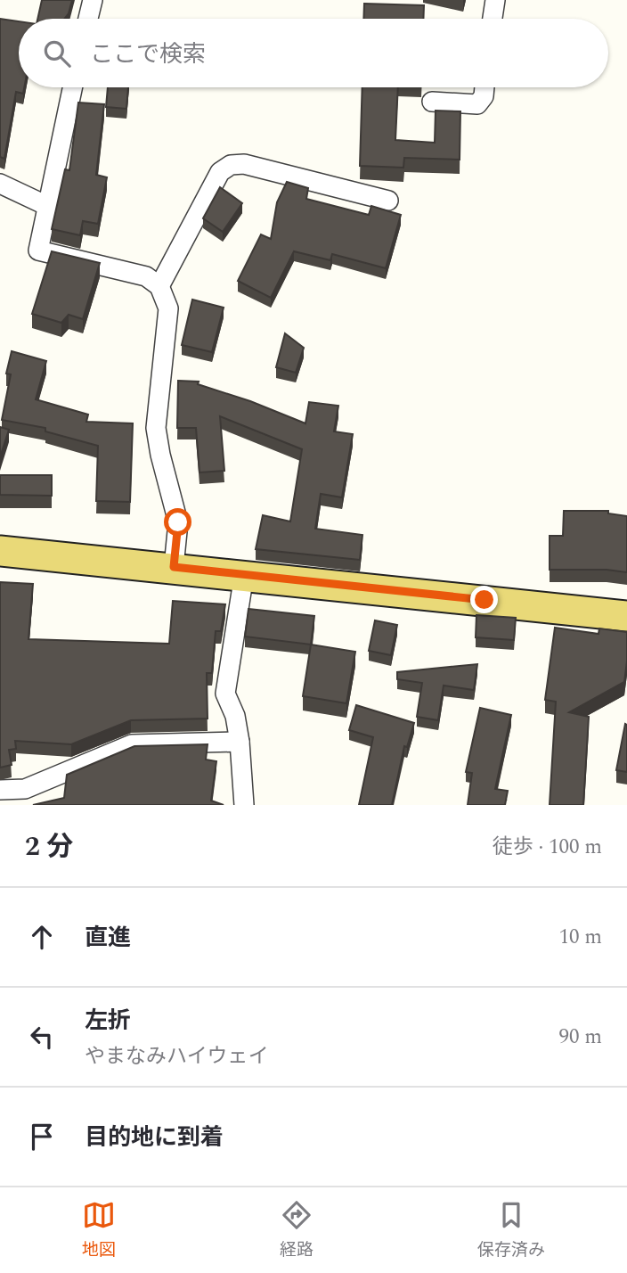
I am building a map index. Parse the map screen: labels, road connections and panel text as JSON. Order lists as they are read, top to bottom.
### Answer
{
  "page": {
    "search": "ここで検索",
    "heading": ["2 分", "徒歩 · 100 m"],
    "list": [
      ["直進", "10 m"],
      ["左折", "やまなみハイウェイ", "90 m"],
      "目的地に到着"
    ],
    "nav": ["地図", "経路", "保存済み"]
  }
}
